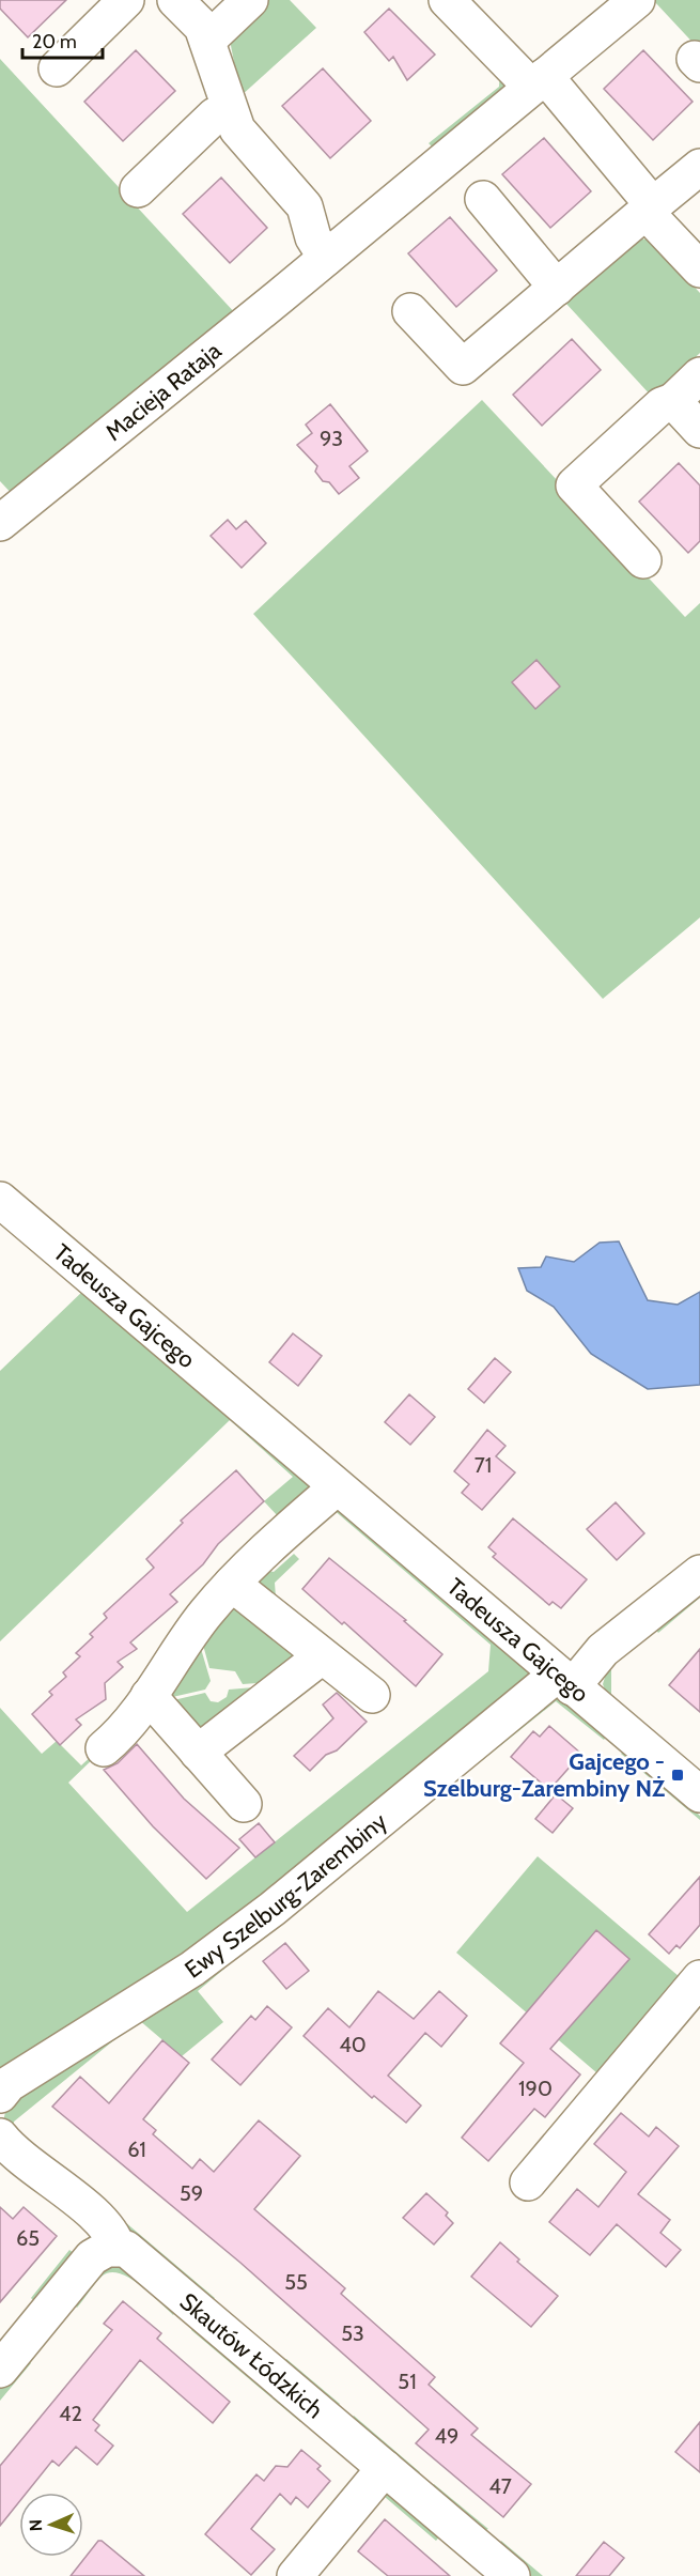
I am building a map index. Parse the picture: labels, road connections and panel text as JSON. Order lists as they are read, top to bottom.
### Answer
{
  "streets": {
    "street": [
      "Macieja Rataja",
      "Tadeusza Gajcego",
      "Ewy Szelburg-Zarembiny",
      "Skautów Łódzkich"
    ]
  },
  "crossings": [
    ["Tadeusza Gajcego", "Ewy Szelburg-Zarembiny"]
  ],
  "places": {
    "transit": ["Gajcego - Szelburg-Zarembiny NŻ"]
  },
  "house_numbers": [
    "93",
    "71",
    "40",
    "190",
    "61",
    "59",
    "65",
    "55",
    "53",
    "51",
    "42",
    "49",
    "47"
  ],
  "scale_bar": "20 m",
  "north": "left"
}
